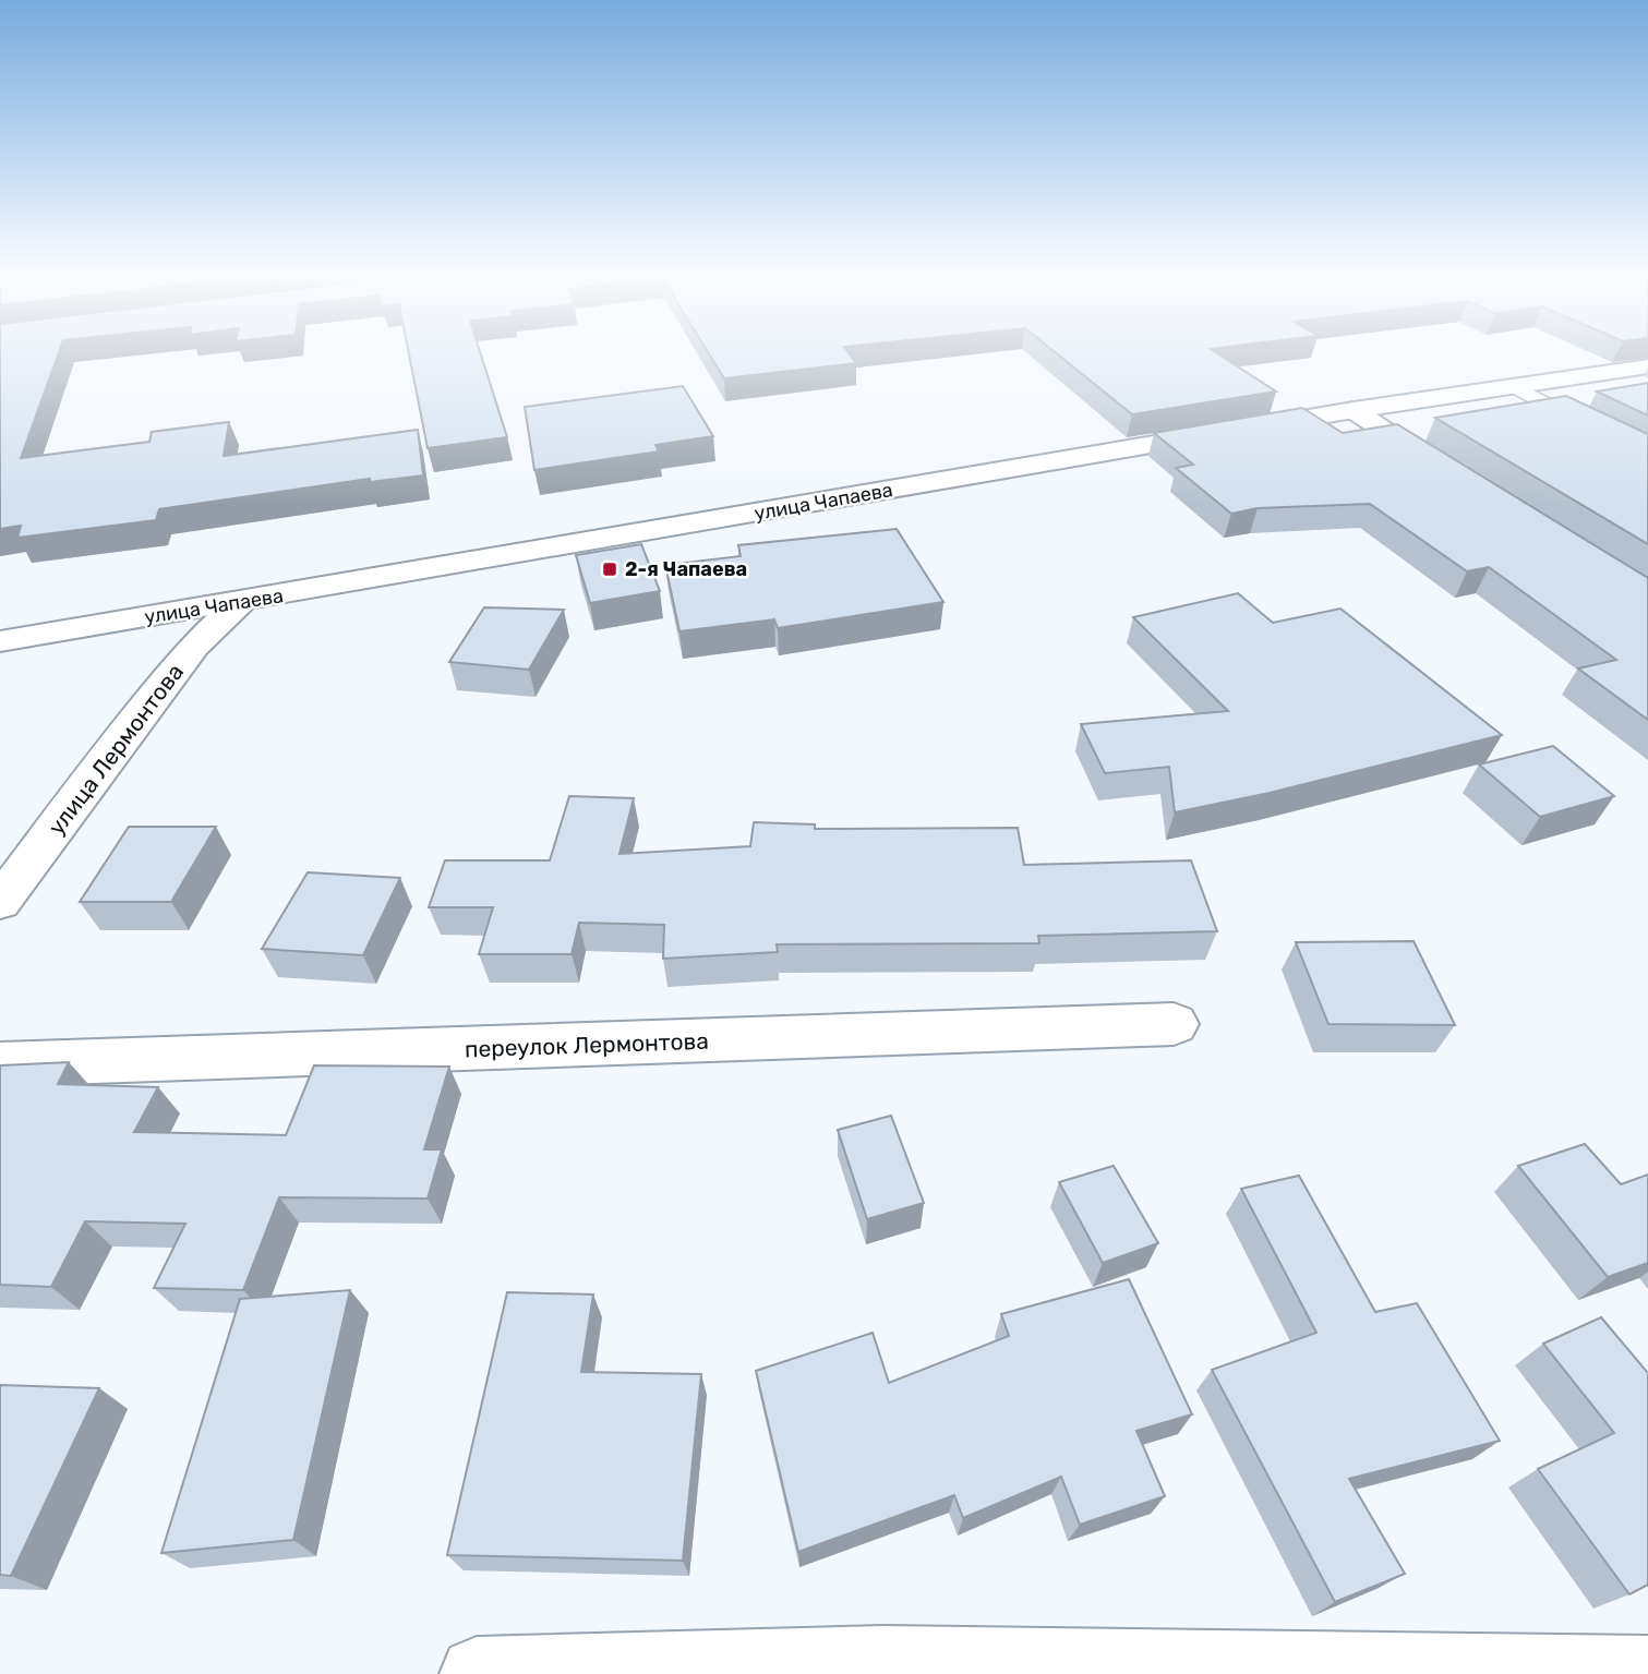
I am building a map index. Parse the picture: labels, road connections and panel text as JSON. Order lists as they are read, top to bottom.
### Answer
{
  "streets": {
    "street": ["улица Чапаева", "улица Лермонтова", "переулок Лермонтова"]
  },
  "crossings": [
    ["улица Чапаева", "улица Лермонтова"]
  ],
  "places": {
    "transit": ["2-я Чапаева"]
  }
}
